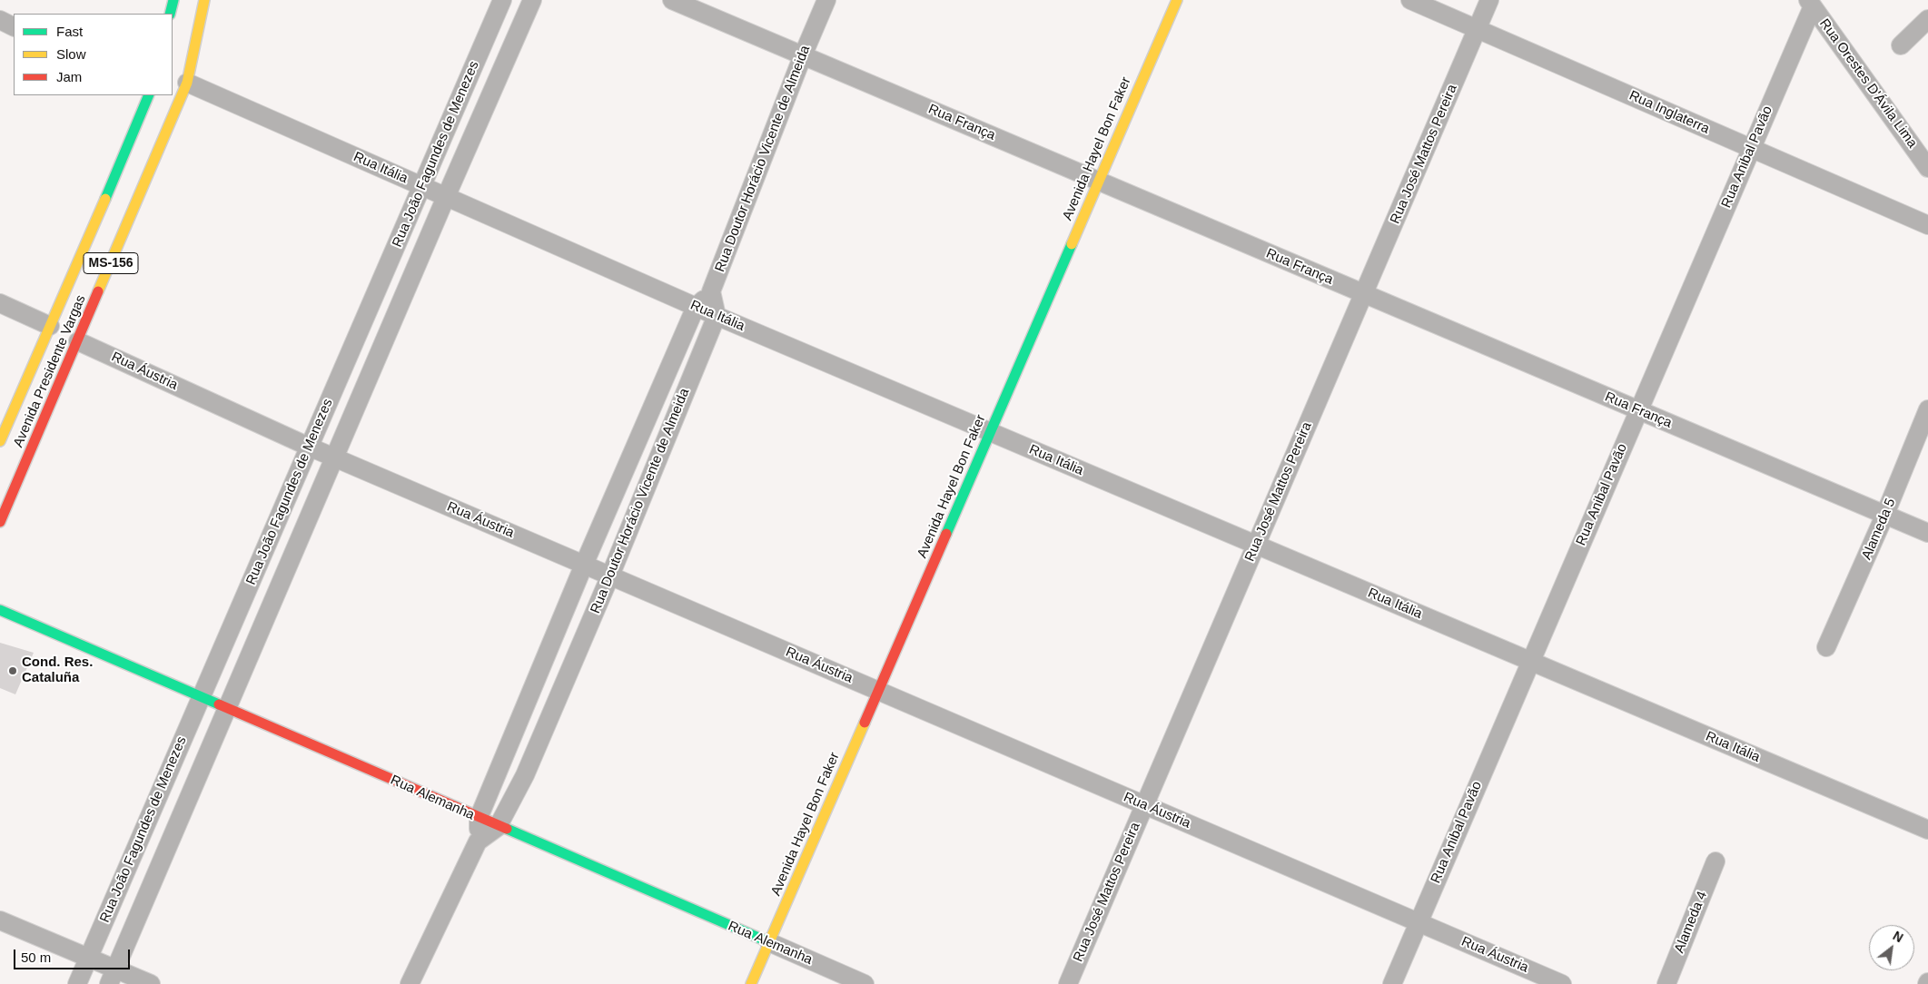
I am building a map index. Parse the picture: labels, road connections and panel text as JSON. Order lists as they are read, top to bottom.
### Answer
{
  "streets": {
    "street": [
      "Rua Orestes D'Ávila Lima",
      "Rua Inglaterra",
      "Rua França",
      "Avenida Hayel Bon Faker",
      "Rua João Fagundes de Menezes",
      "Rua José Mattos Pereira",
      "Rua Anibal Pavão",
      "Rua Doutor Horácio Vicente de Almeida",
      "Rua Itália",
      "MS-156",
      "Avenida Presidente Vargas",
      "Rua Áustria",
      "Alameda 5",
      "Rua Alemanha",
      "Alameda 4"
    ]
  },
  "crossings": [
    ["Rua Orestes D'Ávila Lima", "Rua Anibal Pavão"],
    ["Rua Inglaterra", "Rua José Mattos Pereira"],
    ["Rua Inglaterra", "Rua Anibal Pavão"],
    ["Rua França", "Avenida Hayel Bon Faker"],
    ["Rua França", "Rua José Mattos Pereira"],
    ["Rua França", "Rua Anibal Pavão"],
    ["Rua França", "Rua Doutor Horácio Vicente de Almeida"],
    ["Rua França", "Alameda 5"],
    ["Avenida Hayel Bon Faker", "Rua Itália"],
    ["Avenida Hayel Bon Faker", "Rua Áustria"],
    ["Avenida Hayel Bon Faker", "Rua Alemanha"],
    ["Rua João Fagundes de Menezes", "Rua Itália"],
    ["Rua João Fagundes de Menezes", "Rua Áustria"],
    ["Rua João Fagundes de Menezes", "Rua Alemanha"],
    ["Rua José Mattos Pereira", "Rua Itália"],
    ["Rua José Mattos Pereira", "Rua Áustria"],
    ["Rua Anibal Pavão", "Rua Itália"],
    ["Rua Anibal Pavão", "Rua Áustria"],
    ["Rua Doutor Horácio Vicente de Almeida", "Rua Itália"],
    ["Rua Doutor Horácio Vicente de Almeida", "Rua Áustria"],
    ["Rua Doutor Horácio Vicente de Almeida", "Rua Alemanha"],
    ["Rua Itália", "Avenida Presidente Vargas"],
    ["Avenida Presidente Vargas", "Rua Áustria"]
  ],
  "places": ["Cond. Res. Cataluña"],
  "legend": ["Fast", "Slow", "Jam"],
  "scale_bar": "50 m",
  "north": "top right"
}
